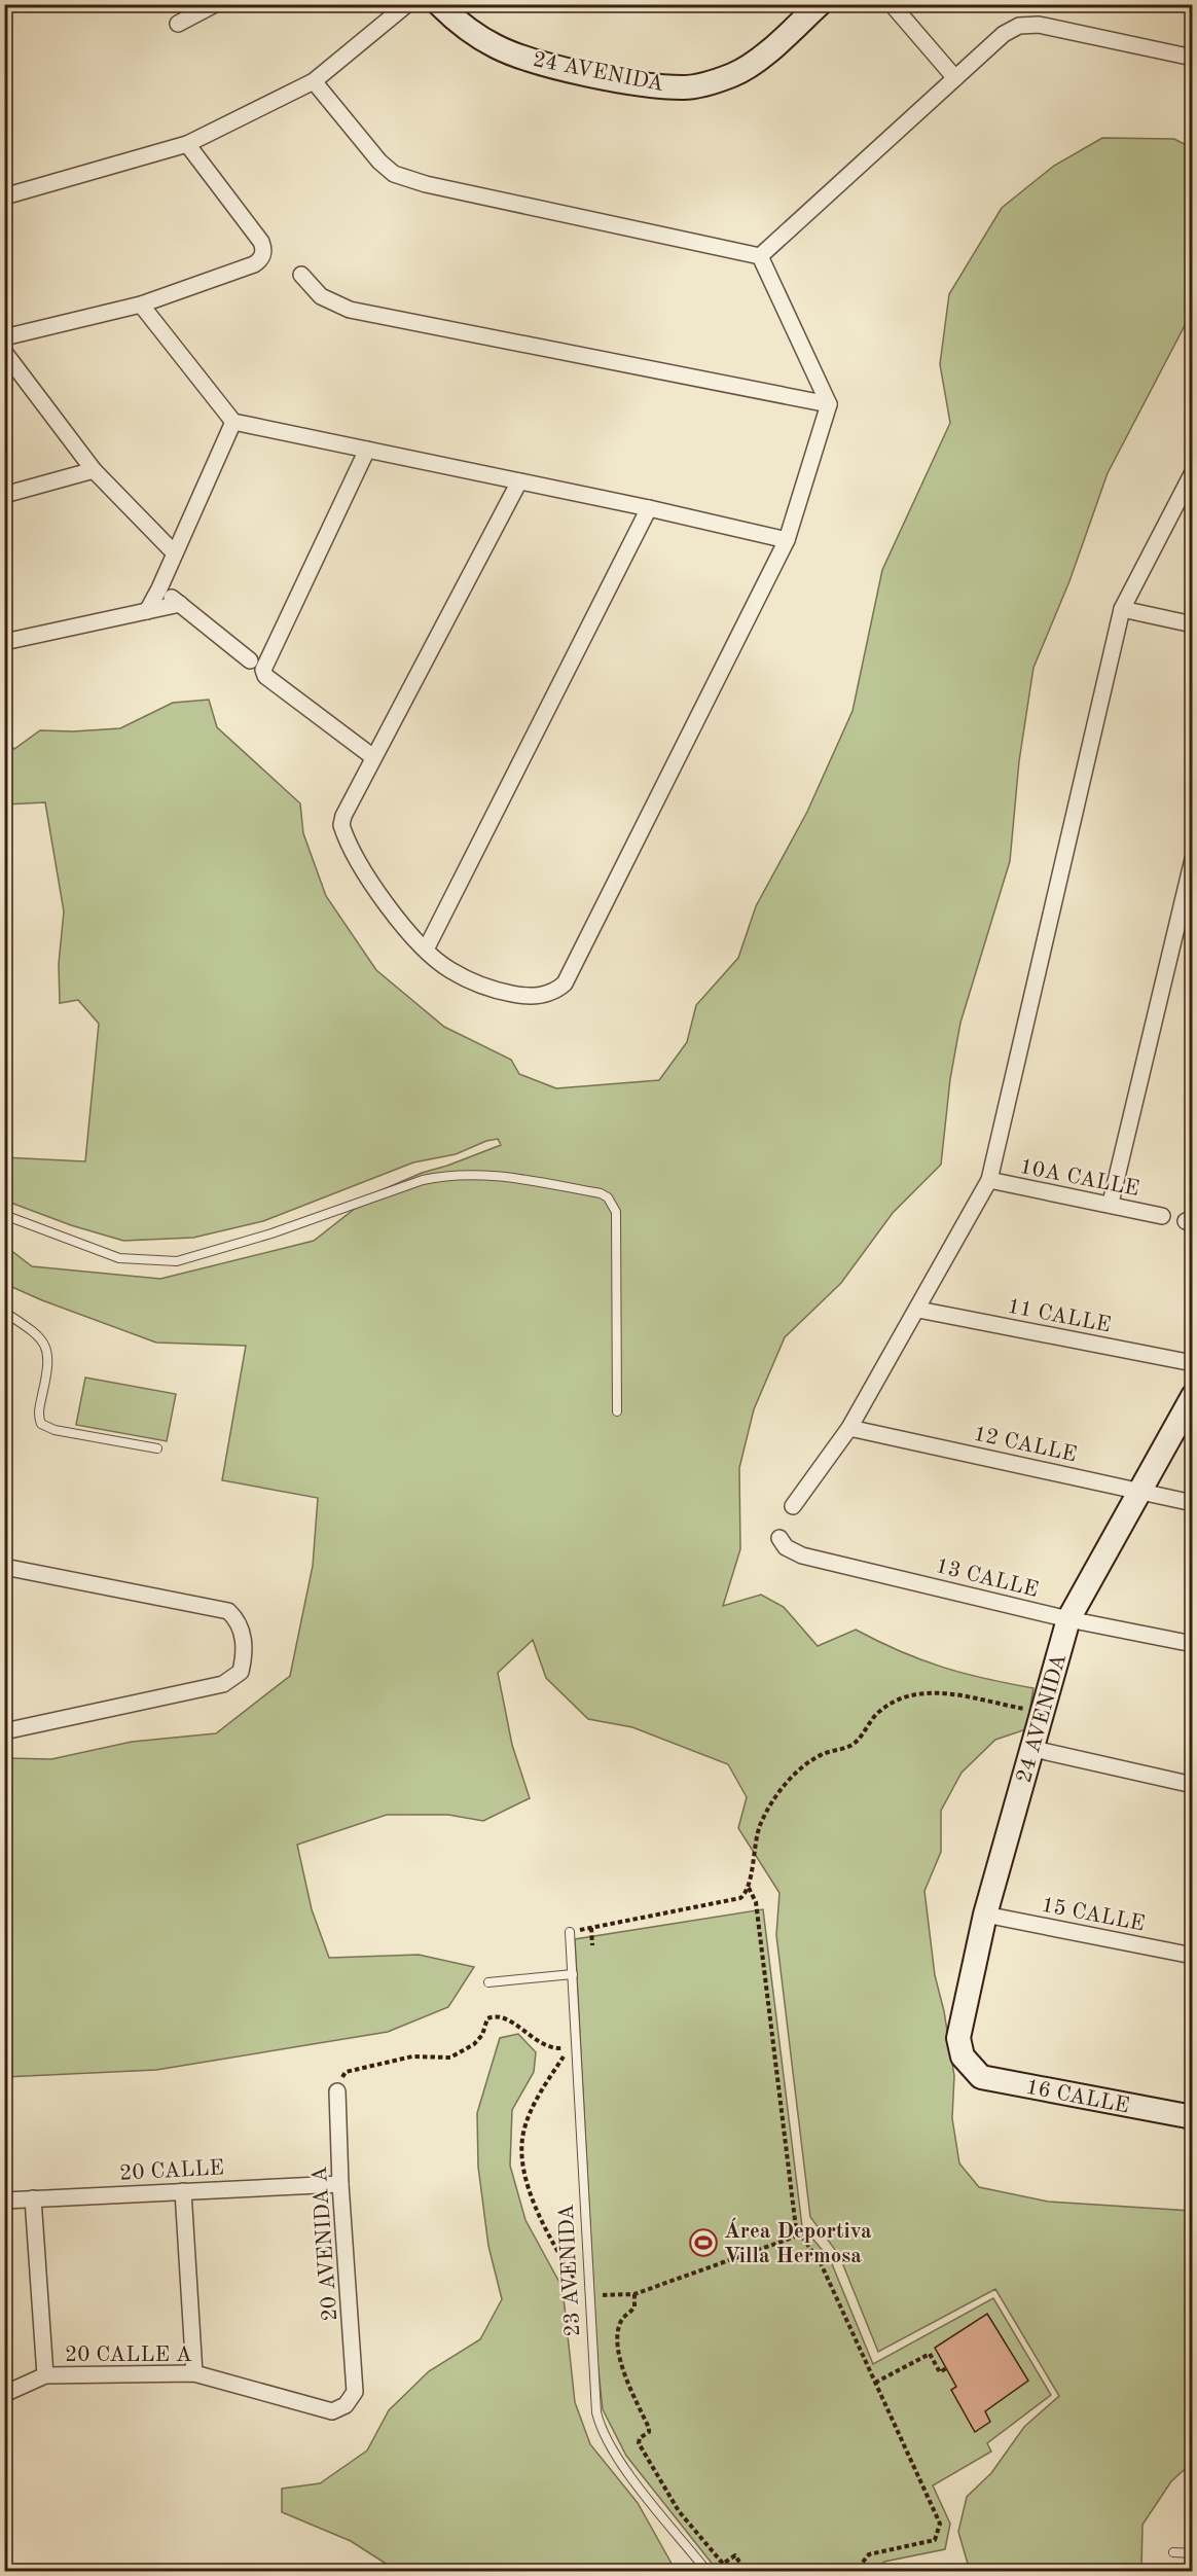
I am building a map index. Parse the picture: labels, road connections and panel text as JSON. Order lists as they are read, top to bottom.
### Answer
{
  "streets": {
    "main road": ["24 AVENIDA", "16 CALLE"],
    "street": [
      "10A CALLE",
      "11 CALLE",
      "12 CALLE",
      "13 CALLE",
      "15 CALLE",
      "20 CALLE",
      "20 AVENIDA A",
      "20 CALLE A"
    ],
    "lane": ["23 AVENIDA"]
  },
  "crossings": [
    ["24 AVENIDA", "12 CALLE"],
    ["24 AVENIDA", "13 CALLE"],
    ["24 AVENIDA", "15 CALLE"],
    ["24 AVENIDA", "16 CALLE"],
    ["20 CALLE", "20 AVENIDA A"],
    ["20 AVENIDA A", "20 CALLE A"]
  ],
  "places": {
    "sports": ["Área Deportiva Villa Hermosa"]
  }
}
